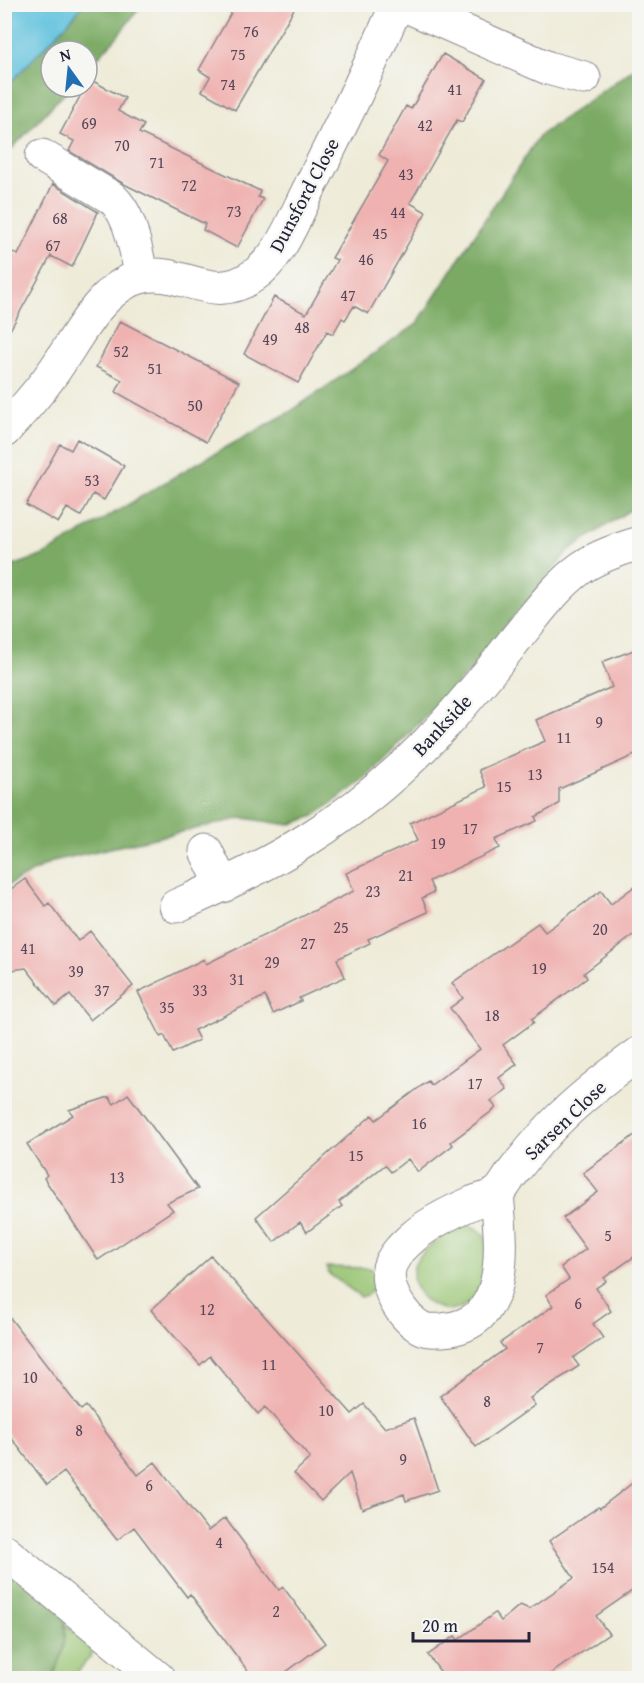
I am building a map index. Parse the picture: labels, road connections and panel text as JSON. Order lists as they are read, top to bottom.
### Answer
{
  "streets": {
    "street": ["Dunsford Close", "Bankside", "Sarsen Close"]
  },
  "house_numbers": [
    "76",
    "75",
    "74",
    "41",
    "69",
    "42",
    "70",
    "71",
    "43",
    "72",
    "73",
    "44",
    "68",
    "45",
    "67",
    "46",
    "47",
    "48",
    "49",
    "52",
    "51",
    "50",
    "53",
    "9",
    "11",
    "13",
    "15",
    "17",
    "19",
    "21",
    "23",
    "25",
    "20",
    "27",
    "41",
    "29",
    "19",
    "39",
    "31",
    "37",
    "33",
    "35",
    "18",
    "17",
    "16",
    "15",
    "13",
    "5",
    "6",
    "12",
    "7",
    "11",
    "10",
    "8",
    "10",
    "8",
    "9",
    "6",
    "4",
    "154",
    "2"
  ],
  "scale_bar": "20 m",
  "north": "top"
}
